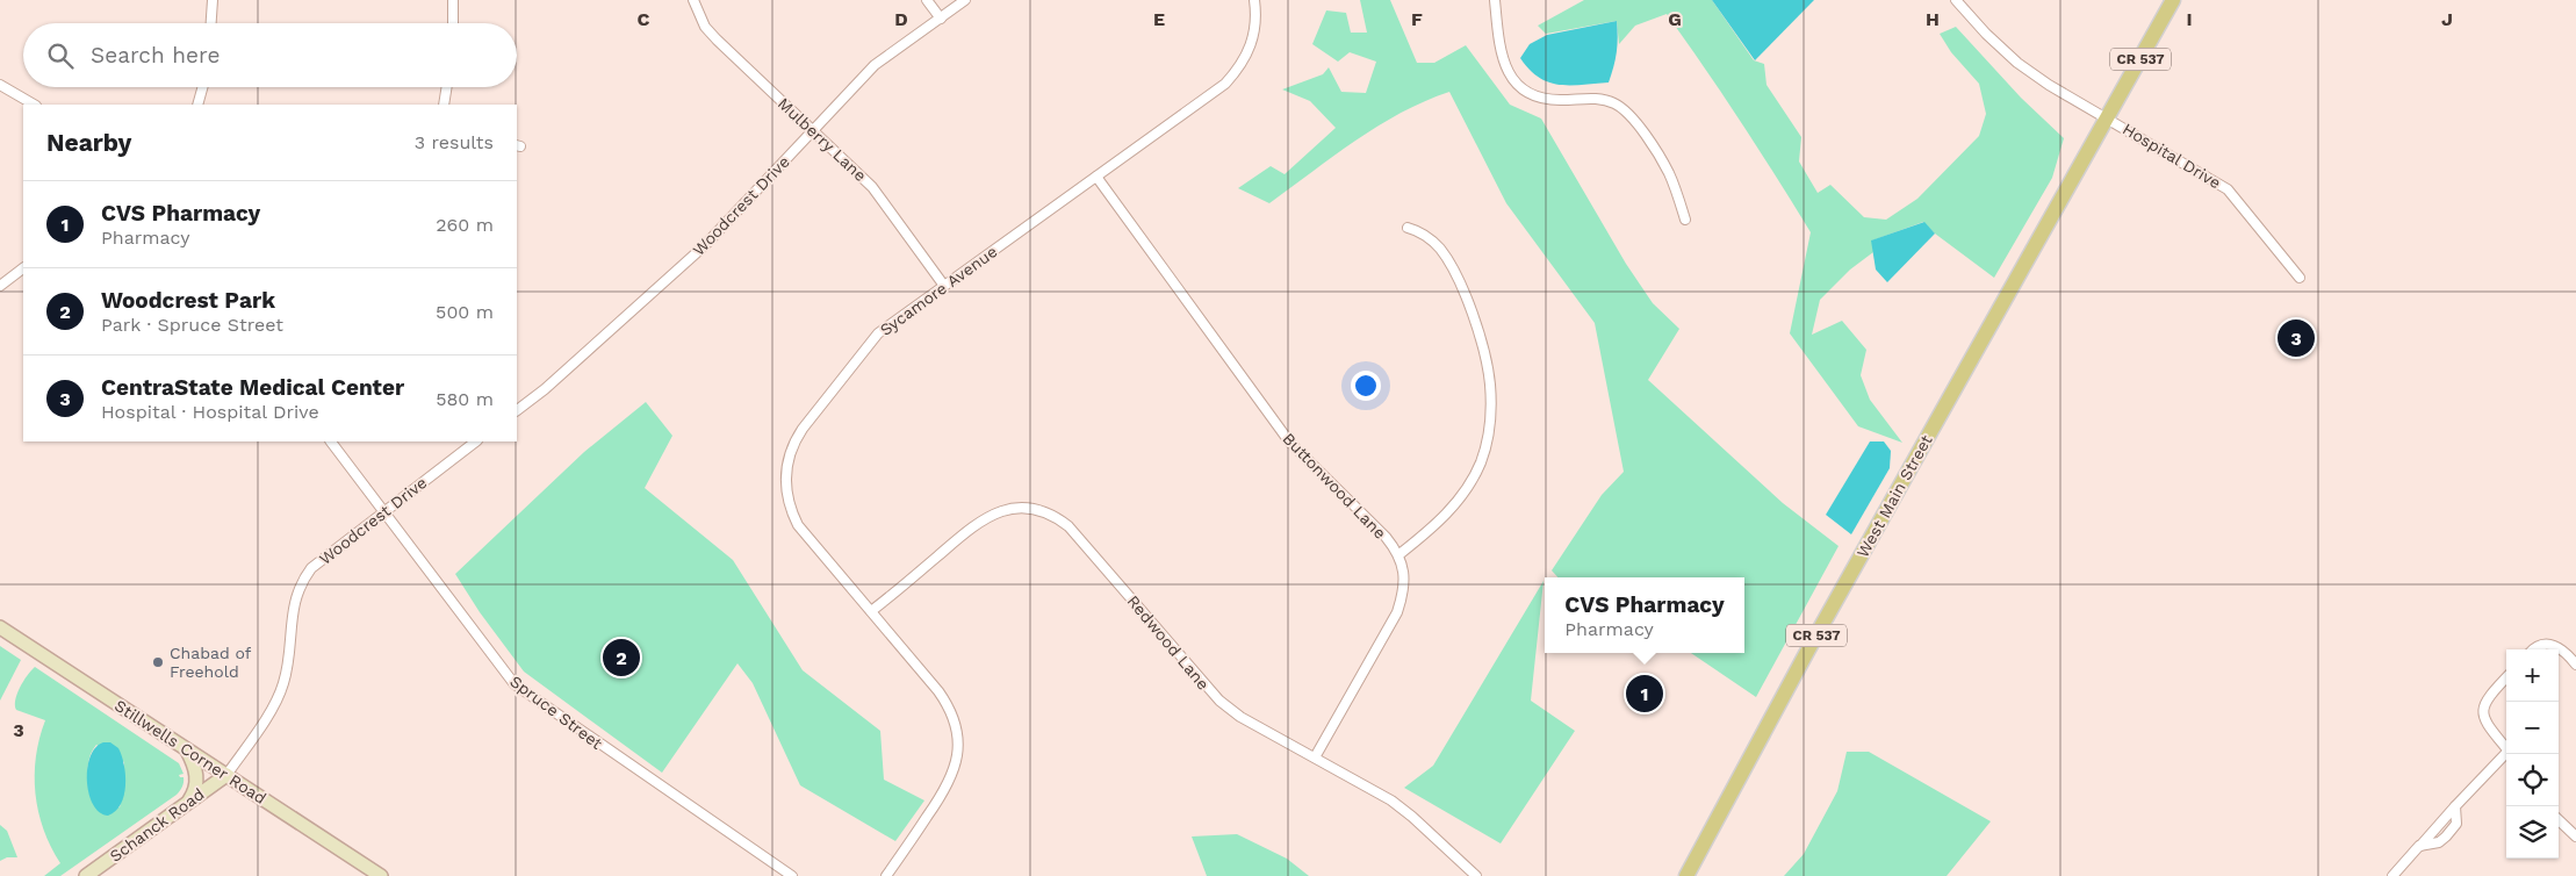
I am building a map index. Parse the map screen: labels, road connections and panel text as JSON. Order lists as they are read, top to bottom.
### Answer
{
  "streets": {
    "main road": ["CR 537", "West Main Street"],
    "street": [
      "Mulberry Lane",
      "Hospital Drive",
      "Woodcrest Drive",
      "Sycamore Avenue",
      "Buttonwood Lane",
      "Redwood Lane",
      "Spruce Street",
      "Stillwells Corner Road",
      "Schanck Road"
    ]
  },
  "crossings": [
    ["CR 537", "Hospital Drive"],
    ["CR 537", "West Main Street"],
    ["Mulberry Lane", "Woodcrest Drive"],
    ["Mulberry Lane", "Sycamore Avenue"],
    ["Hospital Drive", "West Main Street"],
    ["Woodcrest Drive", "Spruce Street"],
    ["Woodcrest Drive", "Stillwells Corner Road"],
    ["Woodcrest Drive", "Schanck Road"],
    ["Sycamore Avenue", "Buttonwood Lane"],
    ["Sycamore Avenue", "Redwood Lane"],
    ["Stillwells Corner Road", "Schanck Road"]
  ],
  "places": ["Chabad of Freehold"],
  "page": {
    "search": "Search here",
    "heading": ["Nearby", "3 results"],
    "list": [
      {
        "mark": "1",
        "name": "CVS Pharmacy",
        "note": "Pharmacy",
        "value": "260 m"
      },
      {
        "mark": "2",
        "name": "Woodcrest Park",
        "note": "Park · Spruce Street",
        "value": "500 m"
      },
      {
        "mark": "3",
        "name": "CentraState Medical Center",
        "note": "Hospital · Hospital Drive",
        "value": "580 m"
      }
    ],
    "pins": ["3", "2", "1"],
    "popup": ["CVS Pharmacy", "Pharmacy"],
    "map_buttons": ["+", "−"]
  },
  "grid": {
    "columns": [
      "C",
      "D",
      "E",
      "F",
      "G",
      "H",
      "I",
      "J"
    ],
    "rows": ["3"]
  }
}
